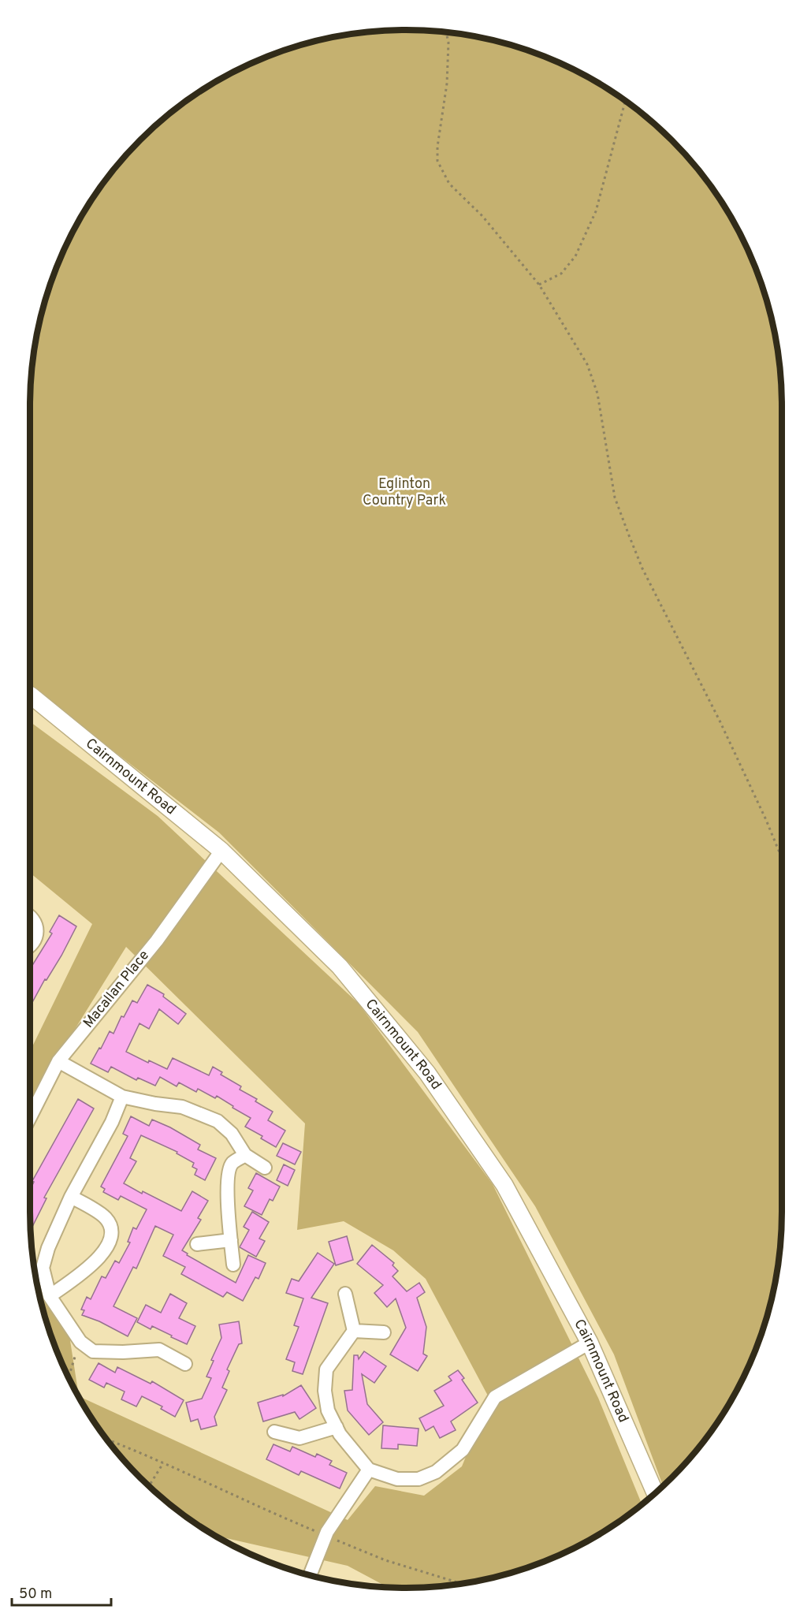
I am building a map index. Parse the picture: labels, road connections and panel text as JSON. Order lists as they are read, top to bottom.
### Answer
{
  "streets": {
    "main road": ["Cairnmount Road"],
    "street": ["Macallan Place"]
  },
  "crossings": [
    ["Cairnmount Road", "Macallan Place"]
  ],
  "parks": ["Eglinton Country Park"],
  "scale_bar": "50 m"
}
